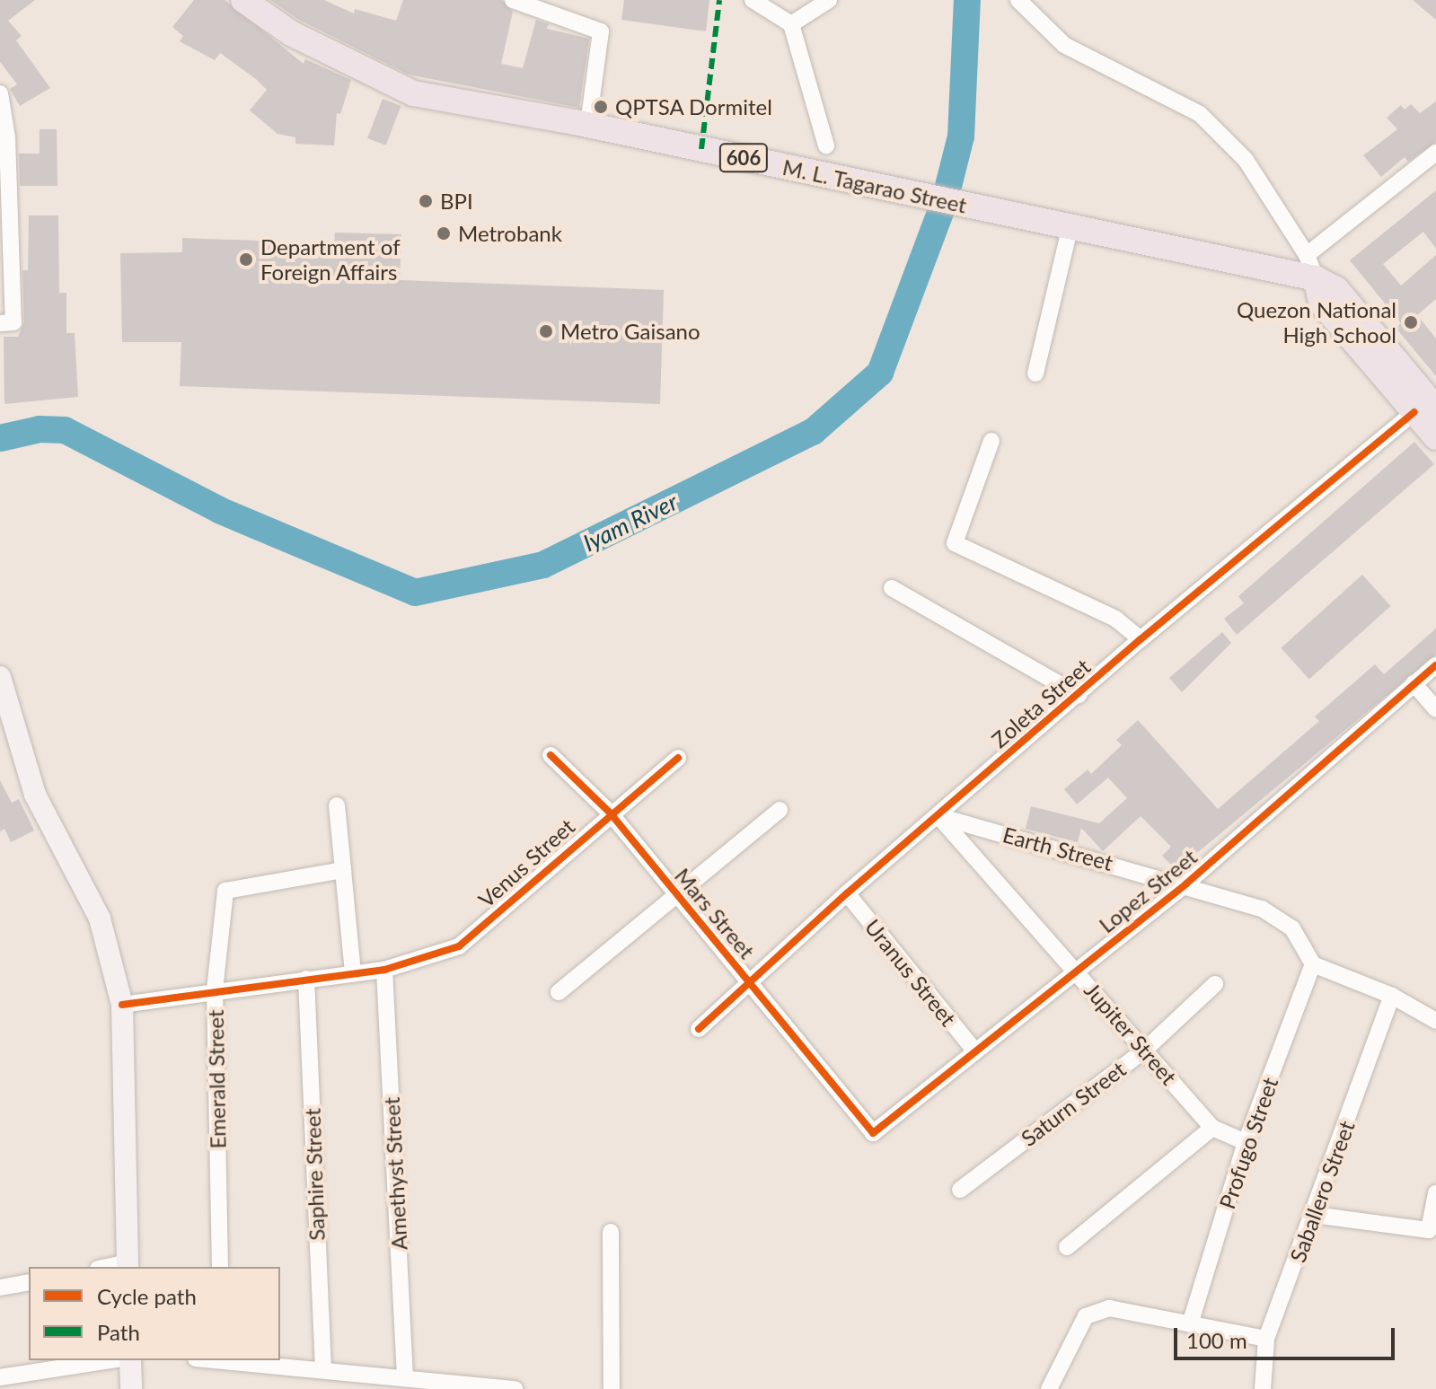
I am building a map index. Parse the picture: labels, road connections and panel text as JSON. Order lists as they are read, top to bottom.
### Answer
{
  "streets": {
    "main road": ["606", "M. L. Tagarao Street"],
    "street": [
      "Zoleta Street",
      "Earth Street",
      "Venus Street",
      "Lopez Street",
      "Mars Street",
      "Uranus Street",
      "Jupiter Street",
      "Emerald Street",
      "Saturn Street",
      "Profugo Street",
      "Amethyst Street",
      "Saphire Street",
      "Saballero Street"
    ]
  },
  "crossings": [
    ["Zoleta Street", "Earth Street"],
    ["Zoleta Street", "Mars Street"],
    ["Zoleta Street", "Uranus Street"],
    ["Zoleta Street", "Jupiter Street"],
    ["Earth Street", "Lopez Street"],
    ["Earth Street", "Jupiter Street"],
    ["Earth Street", "Profugo Street"],
    ["Venus Street", "Mars Street"],
    ["Venus Street", "Emerald Street"],
    ["Venus Street", "Amethyst Street"],
    ["Venus Street", "Saphire Street"],
    ["Lopez Street", "Mars Street"],
    ["Lopez Street", "Uranus Street"],
    ["Lopez Street", "Jupiter Street"],
    ["Jupiter Street", "Saturn Street"],
    ["Jupiter Street", "Profugo Street"]
  ],
  "water": ["Iyam River"],
  "places": [
    "QPTSA Dormitel",
    "BPI",
    "Metrobank",
    "Department of Foreign Affairs",
    "Quezon National High School",
    "Metro Gaisano"
  ],
  "legend": ["Cycle path", "Path"],
  "scale_bar": "100 m"
}
